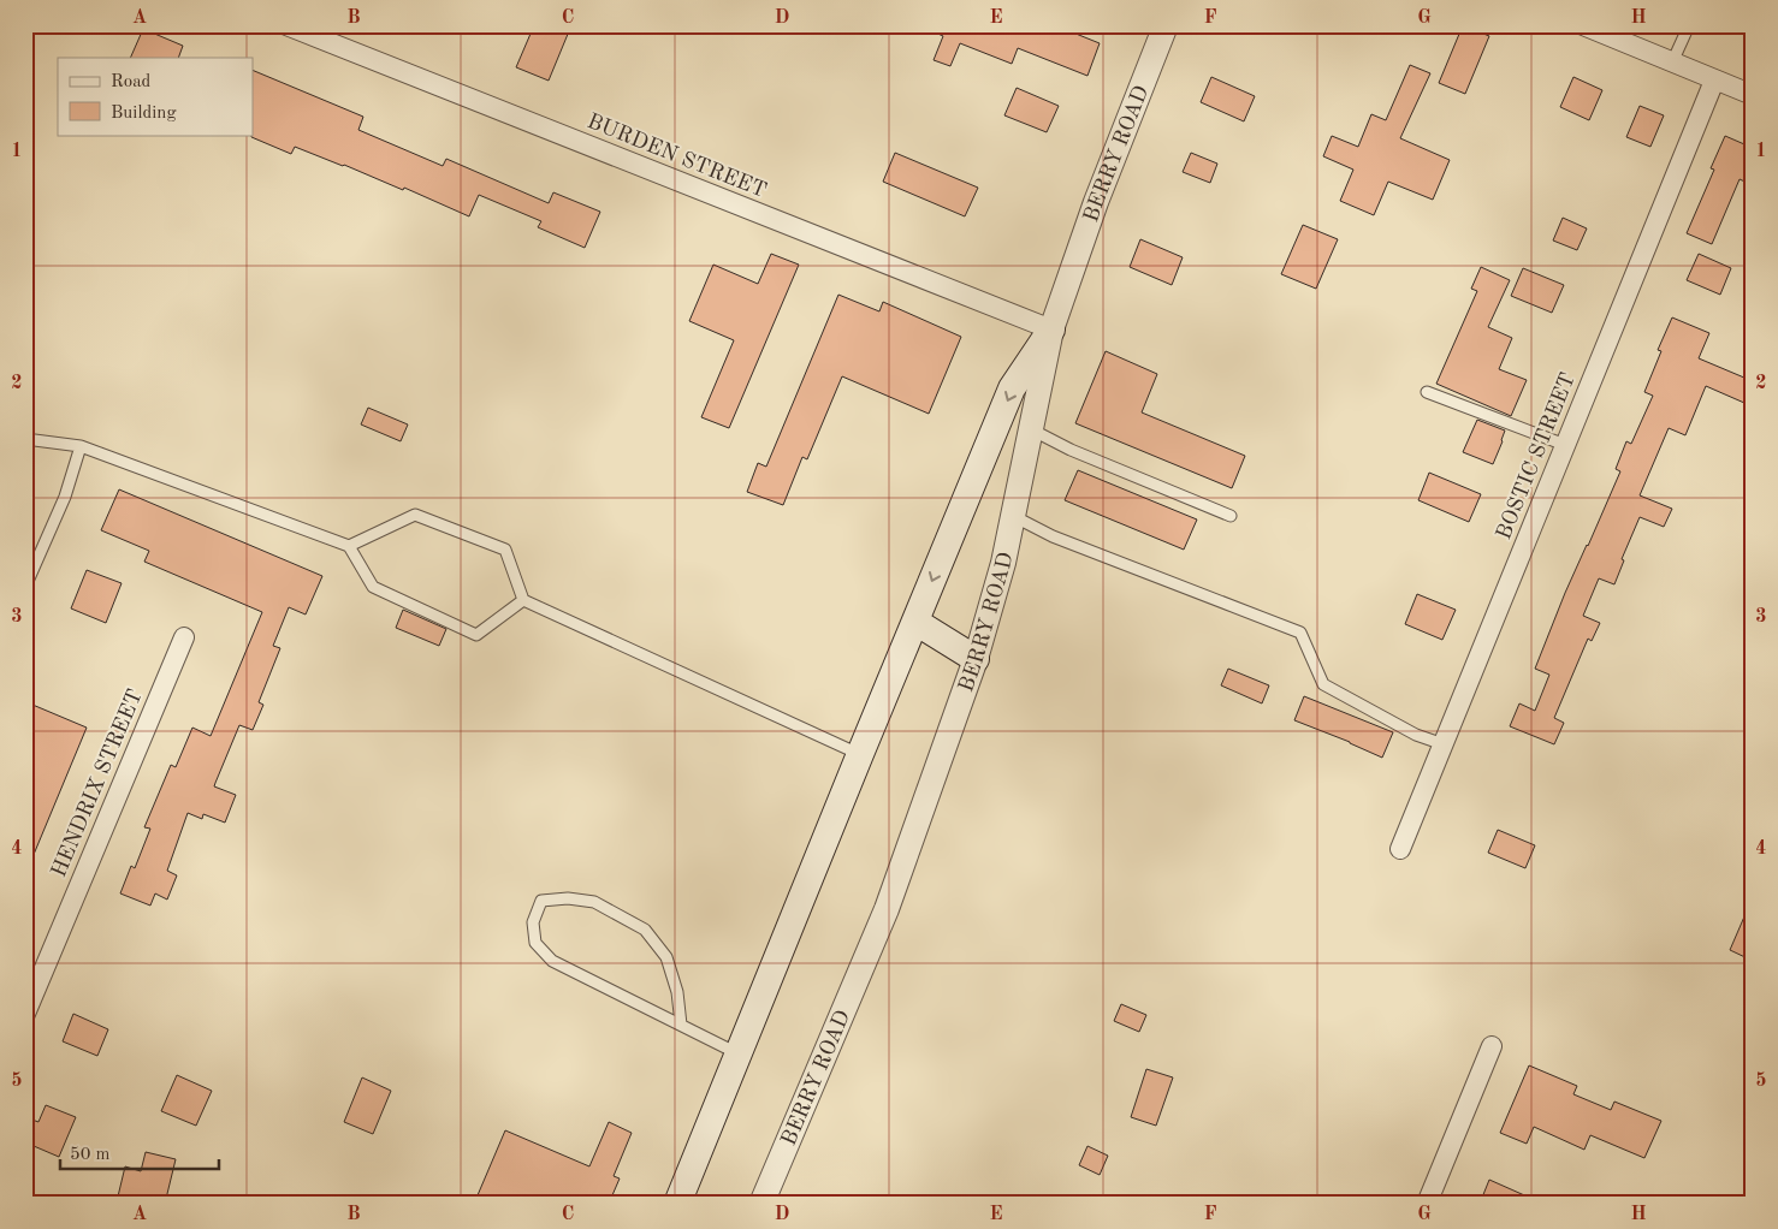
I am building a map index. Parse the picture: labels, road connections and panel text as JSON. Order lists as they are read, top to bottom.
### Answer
{
  "streets": {
    "street": [
      "BERRY ROAD",
      "BURDEN STREET",
      "BOSTIC STREET",
      "HENDRIX STREET"
    ]
  },
  "crossings": [
    ["BERRY ROAD", "BURDEN STREET"]
  ],
  "legend": ["Road", "Building"],
  "scale_bar": "50 m",
  "grid": {
    "columns": [
      "A",
      "B",
      "C",
      "D",
      "E",
      "F",
      "G",
      "H"
    ],
    "rows": [
      "1",
      "2",
      "3",
      "4",
      "5"
    ]
  }
}
